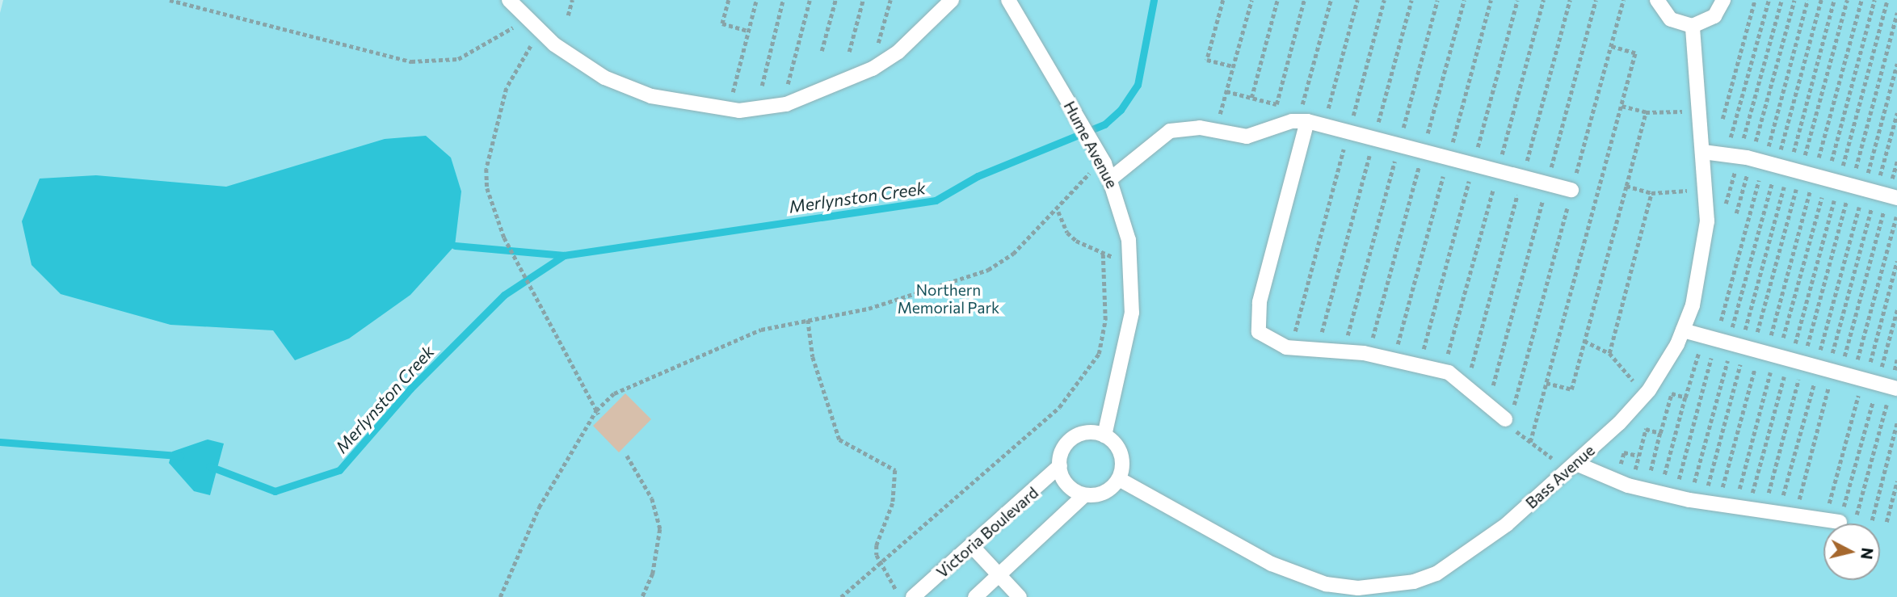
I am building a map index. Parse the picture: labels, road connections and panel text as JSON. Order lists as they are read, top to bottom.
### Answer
{
  "streets": {
    "lane": ["Hume Avenue", "Bass Avenue", "Victoria Boulevard"]
  },
  "crossings": [
    ["Hume Avenue", "Bass Avenue"],
    ["Hume Avenue", "Victoria Boulevard"],
    ["Bass Avenue", "Victoria Boulevard"]
  ],
  "water": ["Merlynston Creek"],
  "parks": ["Northern Memorial Park"],
  "north": "right"
}
